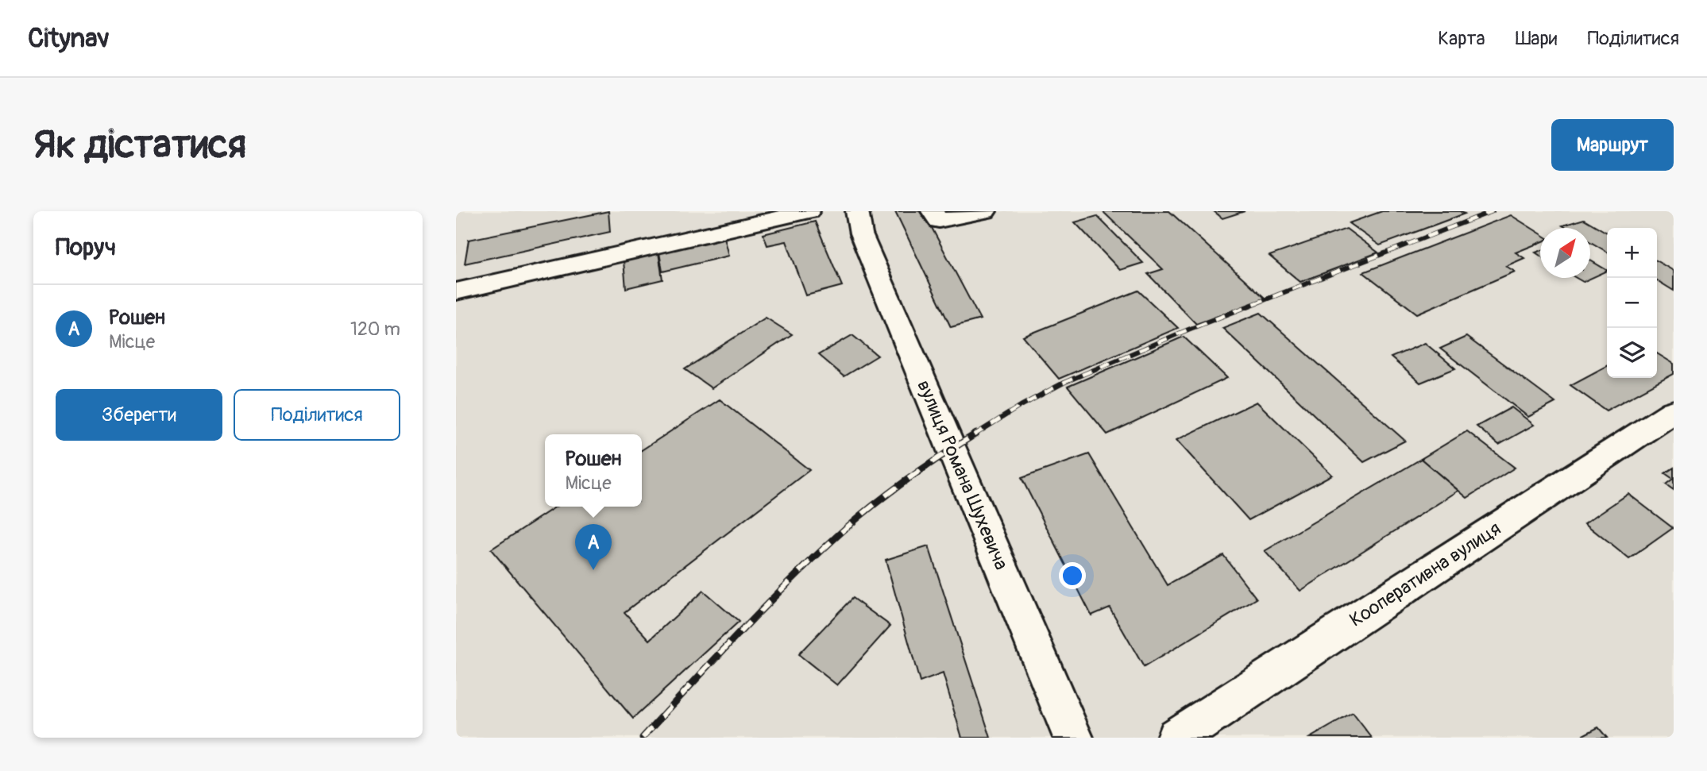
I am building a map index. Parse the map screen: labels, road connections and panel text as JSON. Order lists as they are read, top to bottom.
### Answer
{
  "streets": {
    "street": ["вулиця Романа Шухевича", "Кооперативна вулиця"]
  },
  "north": "top right",
  "page": {
    "header": "Citynav",
    "nav": ["Карта", "Шари", "Поділитися"],
    "buttons": [
      "Маршрут",
      ["Зберегти", "Поділитися"]
    ],
    "title": "Як дістатися",
    "heading": "Поруч",
    "map_buttons": ["+", "−"],
    "list": [
      {
        "mark": "A",
        "name": "Рошен",
        "note": "Місце",
        "value": "120 m"
      }
    ],
    "popup": ["Рошен", "Місце"],
    "pins": "A"
  }
}
